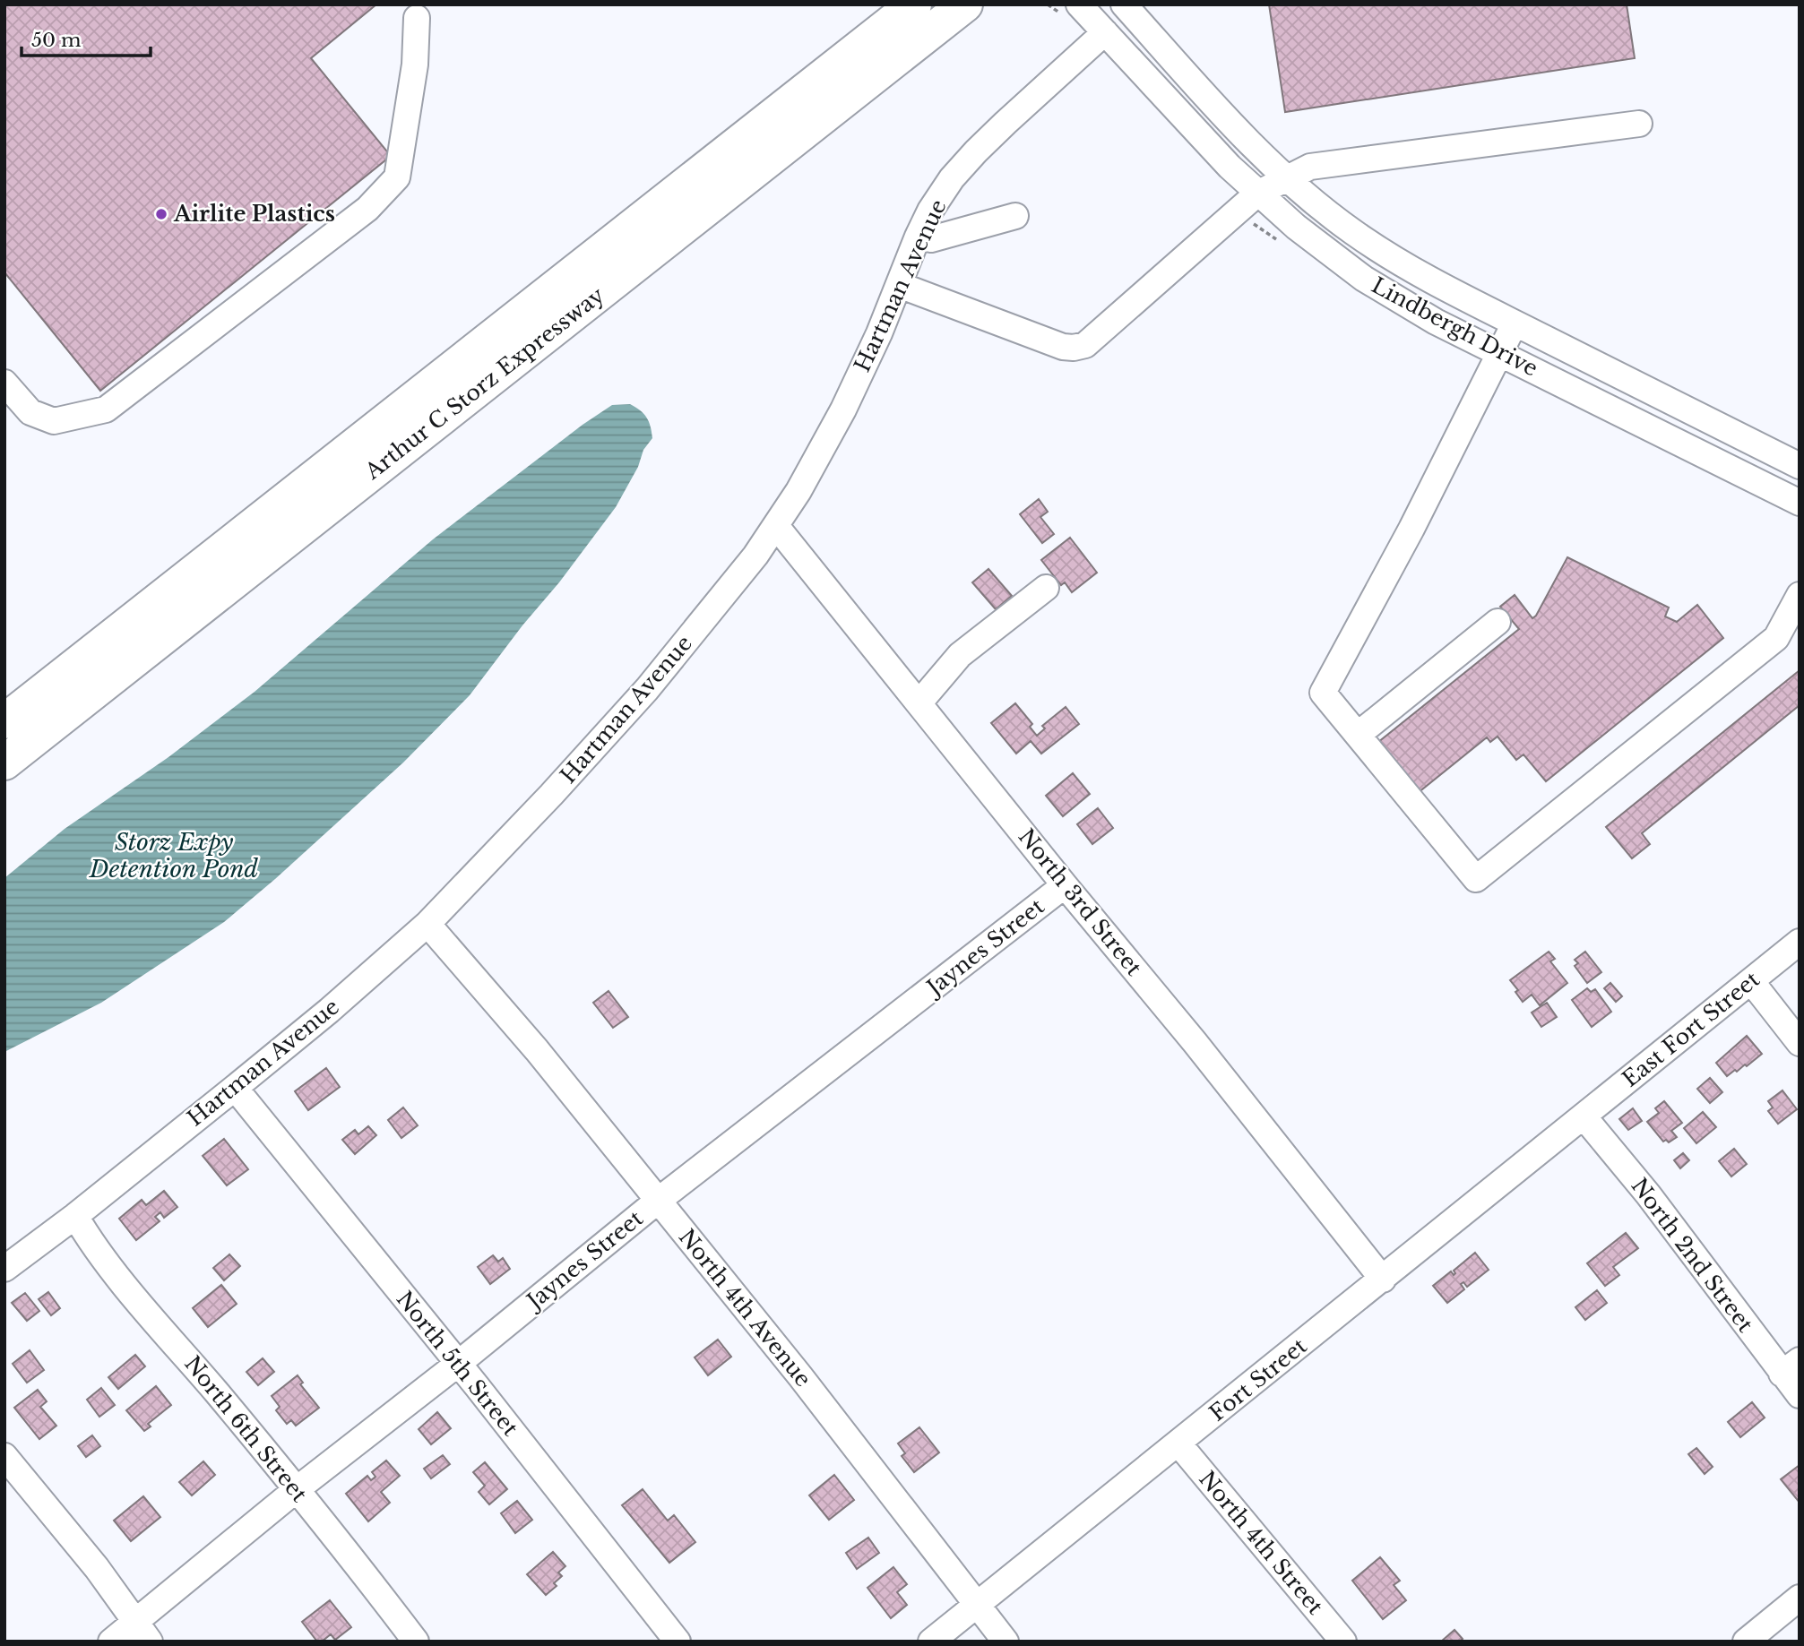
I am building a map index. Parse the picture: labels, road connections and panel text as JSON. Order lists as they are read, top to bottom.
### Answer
{
  "streets": {
    "highway": ["Arthur C Storz Expressway"],
    "street": [
      "Hartman Avenue",
      "Lindbergh Drive",
      "North 3rd Street",
      "Jaynes Street",
      "East Fort Street",
      "North 2nd Street",
      "North 4th Avenue",
      "North 5th Street",
      "Fort Street",
      "North 6th Street",
      "North 4th Street"
    ]
  },
  "crossings": [
    ["Hartman Avenue", "Lindbergh Drive"],
    ["Hartman Avenue", "North 3rd Street"],
    ["Hartman Avenue", "North 4th Avenue"],
    ["Hartman Avenue", "North 5th Street"],
    ["Hartman Avenue", "North 6th Street"],
    ["North 3rd Street", "Jaynes Street"],
    ["North 3rd Street", "Fort Street"],
    ["Jaynes Street", "North 4th Avenue"],
    ["Jaynes Street", "North 5th Street"],
    ["Jaynes Street", "North 6th Street"],
    ["East Fort Street", "North 2nd Street"],
    ["East Fort Street", "Fort Street"],
    ["North 2nd Street", "Fort Street"],
    ["North 4th Avenue", "Fort Street"],
    ["Fort Street", "North 4th Street"]
  ],
  "water": ["Storz Expy Detention Pond"],
  "places": ["Airlite Plastics"],
  "scale_bar": "50 m"
}
